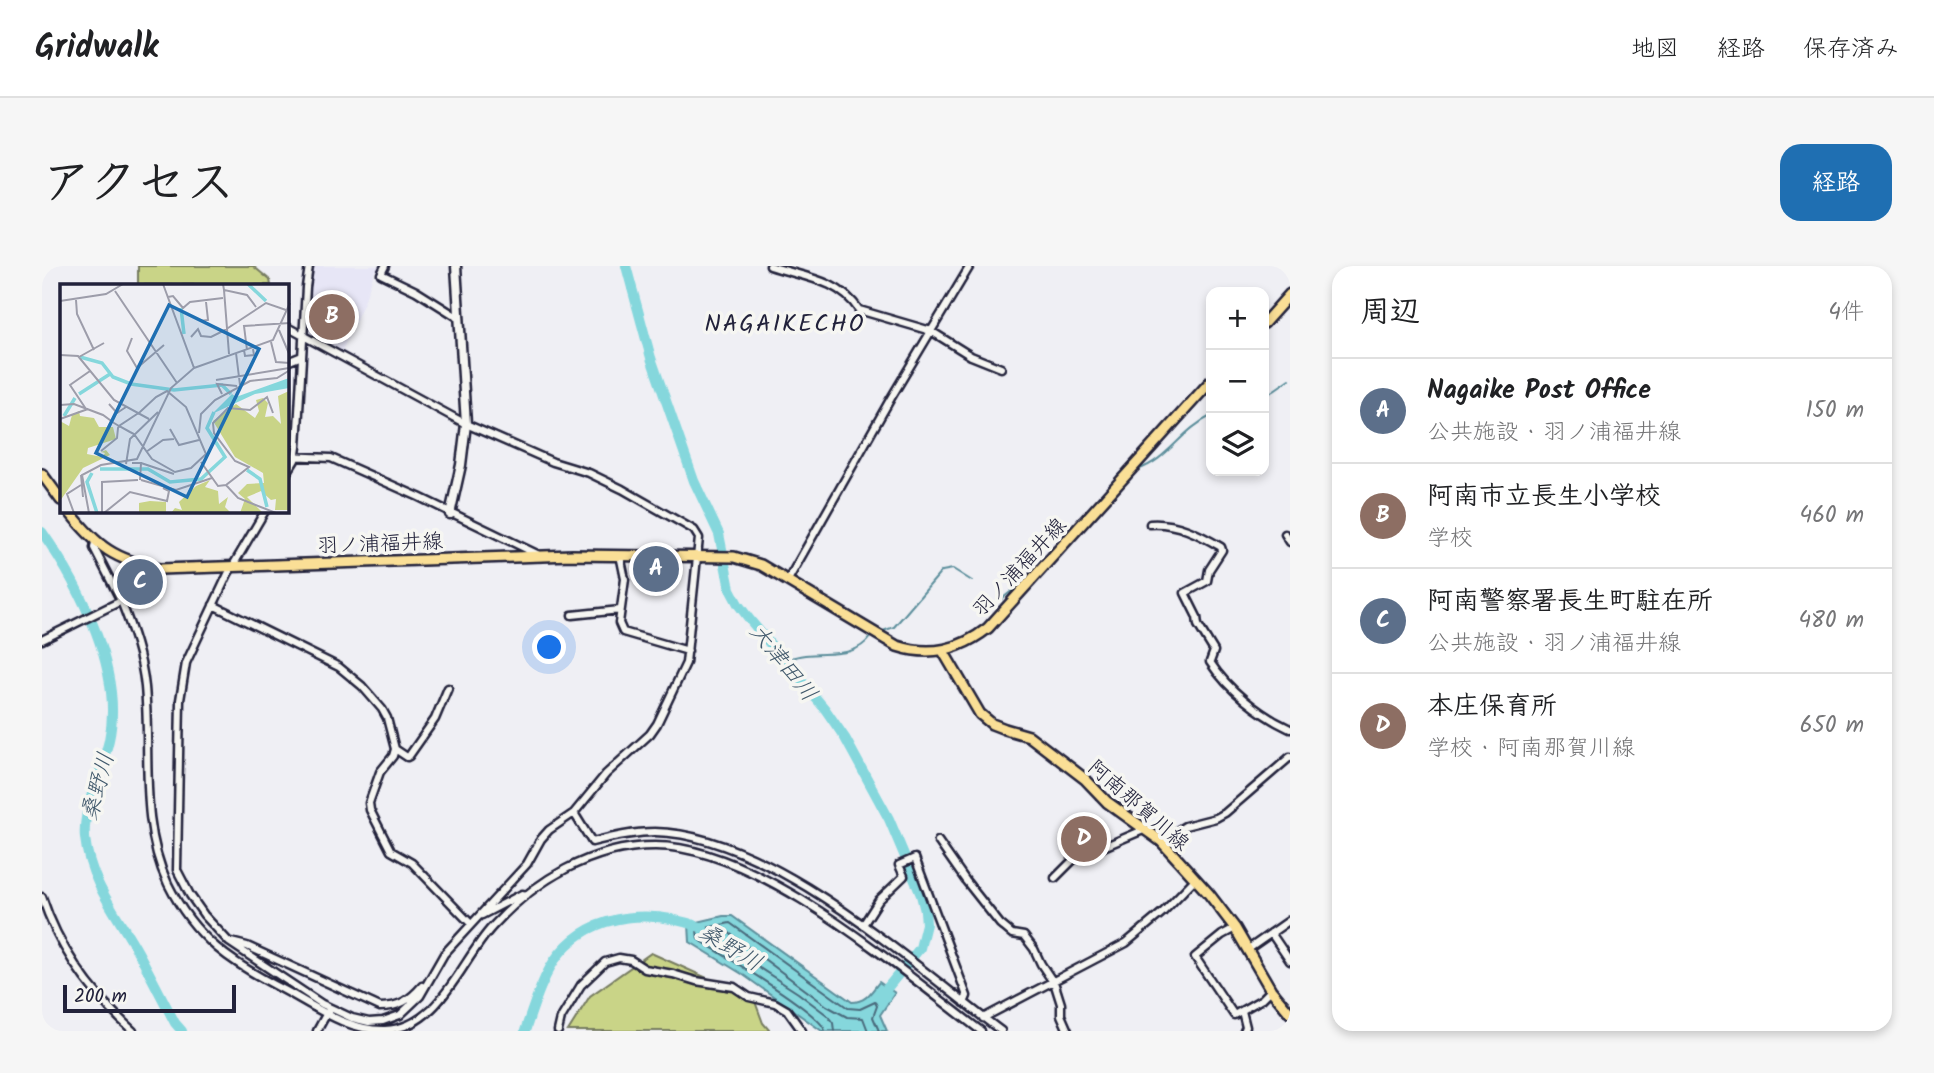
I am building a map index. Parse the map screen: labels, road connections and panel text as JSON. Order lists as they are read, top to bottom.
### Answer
{
  "streets": {
    "main road": ["羽ノ浦福井線", "阿南那賀川線"]
  },
  "crossings": [
    ["羽ノ浦福井線", "阿南那賀川線"]
  ],
  "districts": ["NAGAIKECHO"],
  "water": ["大津田川", "桑野川"],
  "scale_bar": "200 m",
  "page": {
    "header": "Gridwalk",
    "nav": ["地図", "経路", "保存済み"],
    "title": "アクセス",
    "buttons": "経路",
    "heading": ["周辺", "4件"],
    "map_buttons": ["+", "−"],
    "pins": [
      "B",
      "A",
      "C",
      "D"
    ],
    "list": [
      {
        "mark": "A",
        "name": "Nagaike Post Office",
        "note": "公共施設 · 羽ノ浦福井線",
        "value": "150 m"
      },
      {
        "mark": "B",
        "name": "阿南市立長生小学校",
        "note": "学校",
        "value": "460 m"
      },
      {
        "mark": "C",
        "name": "阿南警察署長生町駐在所",
        "note": "公共施設 · 羽ノ浦福井線",
        "value": "480 m"
      },
      {
        "mark": "D",
        "name": "本庄保育所",
        "note": "学校 · 阿南那賀川線",
        "value": "650 m"
      }
    ],
    "scale": "200 m"
  }
}
